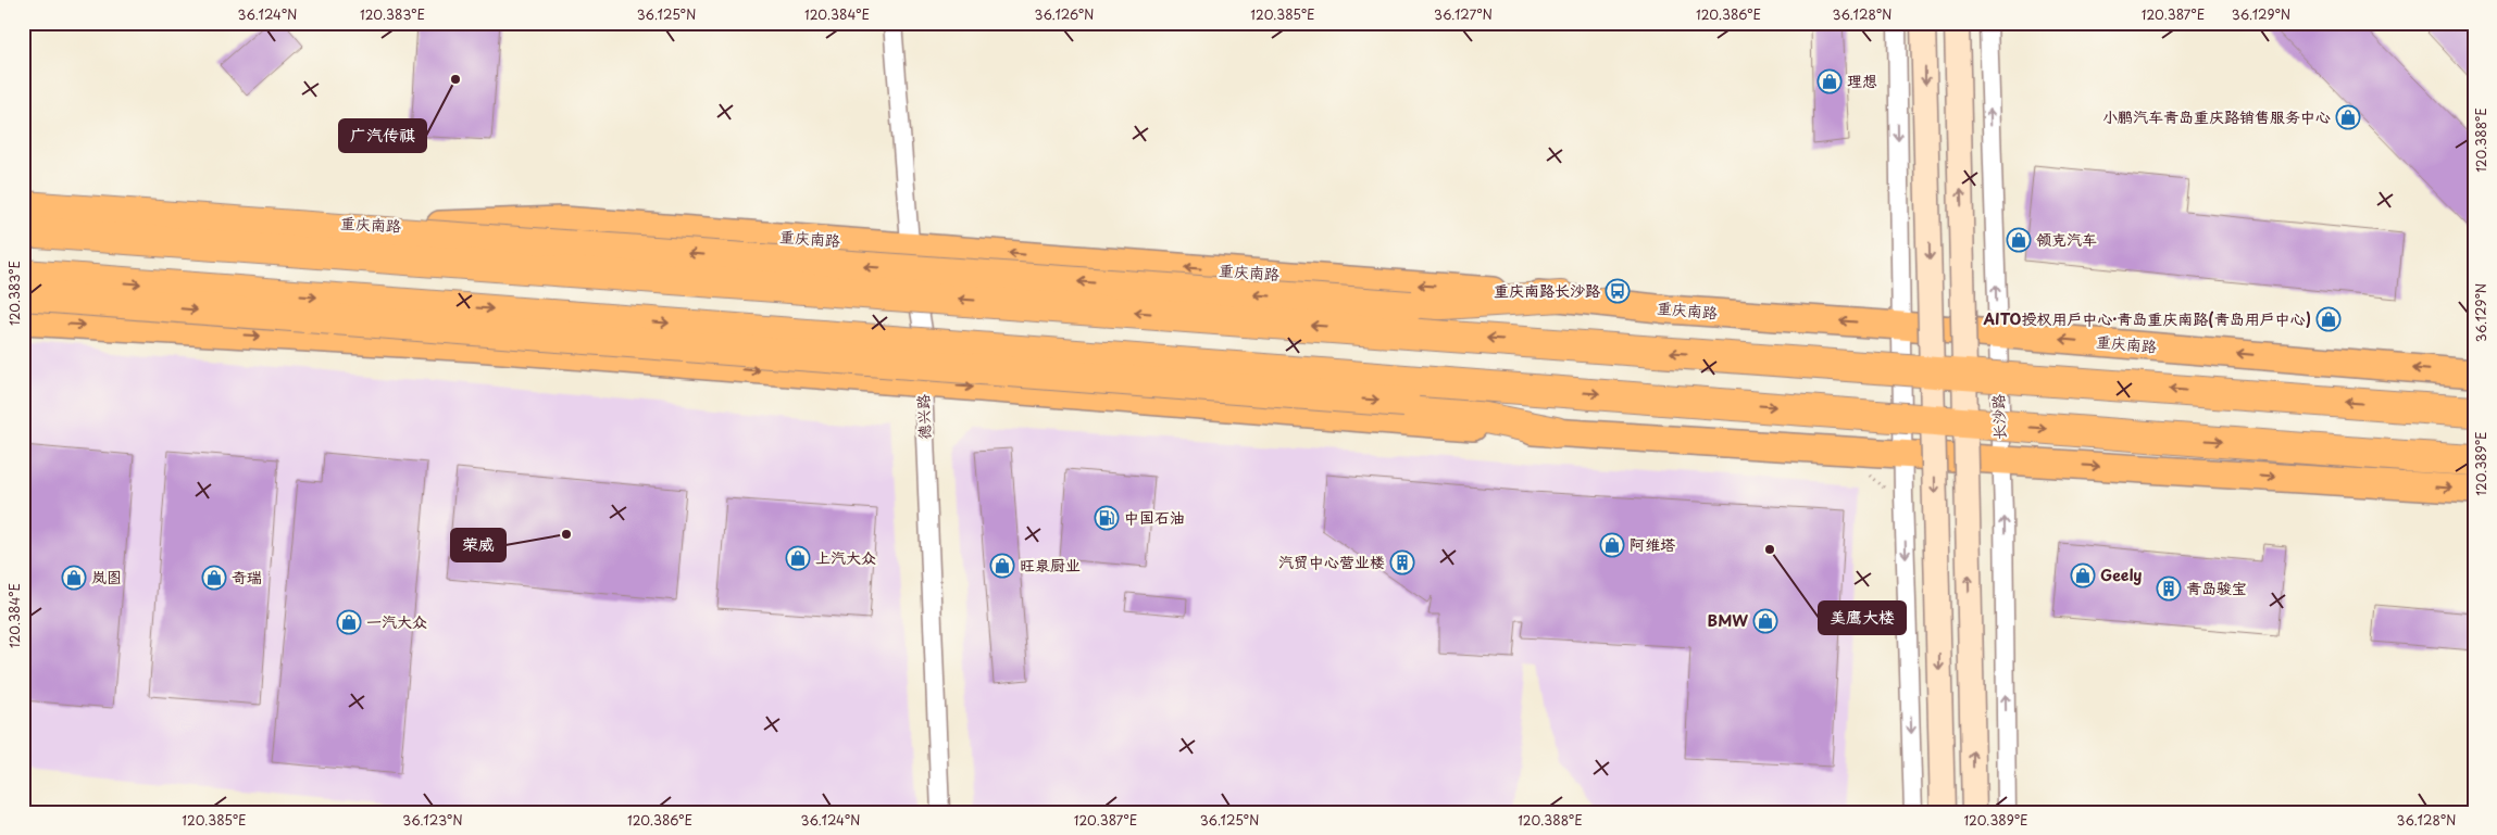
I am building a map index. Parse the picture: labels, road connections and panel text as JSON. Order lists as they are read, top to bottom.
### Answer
{
  "streets": {
    "main road": ["重庆南路"],
    "street": ["德兴路", "长沙路"]
  },
  "crossings": [
    ["重庆南路", "德兴路"],
    ["重庆南路", "长沙路"]
  ],
  "places": {
    "other": ["广汽传祺", "荣威", "美鹰大楼"],
    "shop": [
      "理想",
      "小鹏汽车青岛重庆路销售服务中心",
      "领克汽车",
      "AITO授权用户中心·青岛重庆南路(青岛用户中心)",
      "阿维塔",
      "上汽大众",
      "旺泉厨业",
      "Geely",
      "岚图",
      "奇瑞",
      "BMW",
      "一汽大众"
    ],
    "bus stop": ["重庆南路长沙路"],
    "fuel station": ["中国石油"],
    "building": ["汽贸中心营业楼", "青岛骏宝"]
  },
  "coordinates": [
    "36.124°N",
    "120.383°E",
    "36.125°N",
    "120.384°E",
    "36.126°N",
    "120.385°E",
    "36.127°N",
    "120.386°E",
    "36.128°N",
    "120.387°E",
    "36.129°N",
    "120.388°E",
    "120.389°E",
    "36.123°N"
  ]
}
